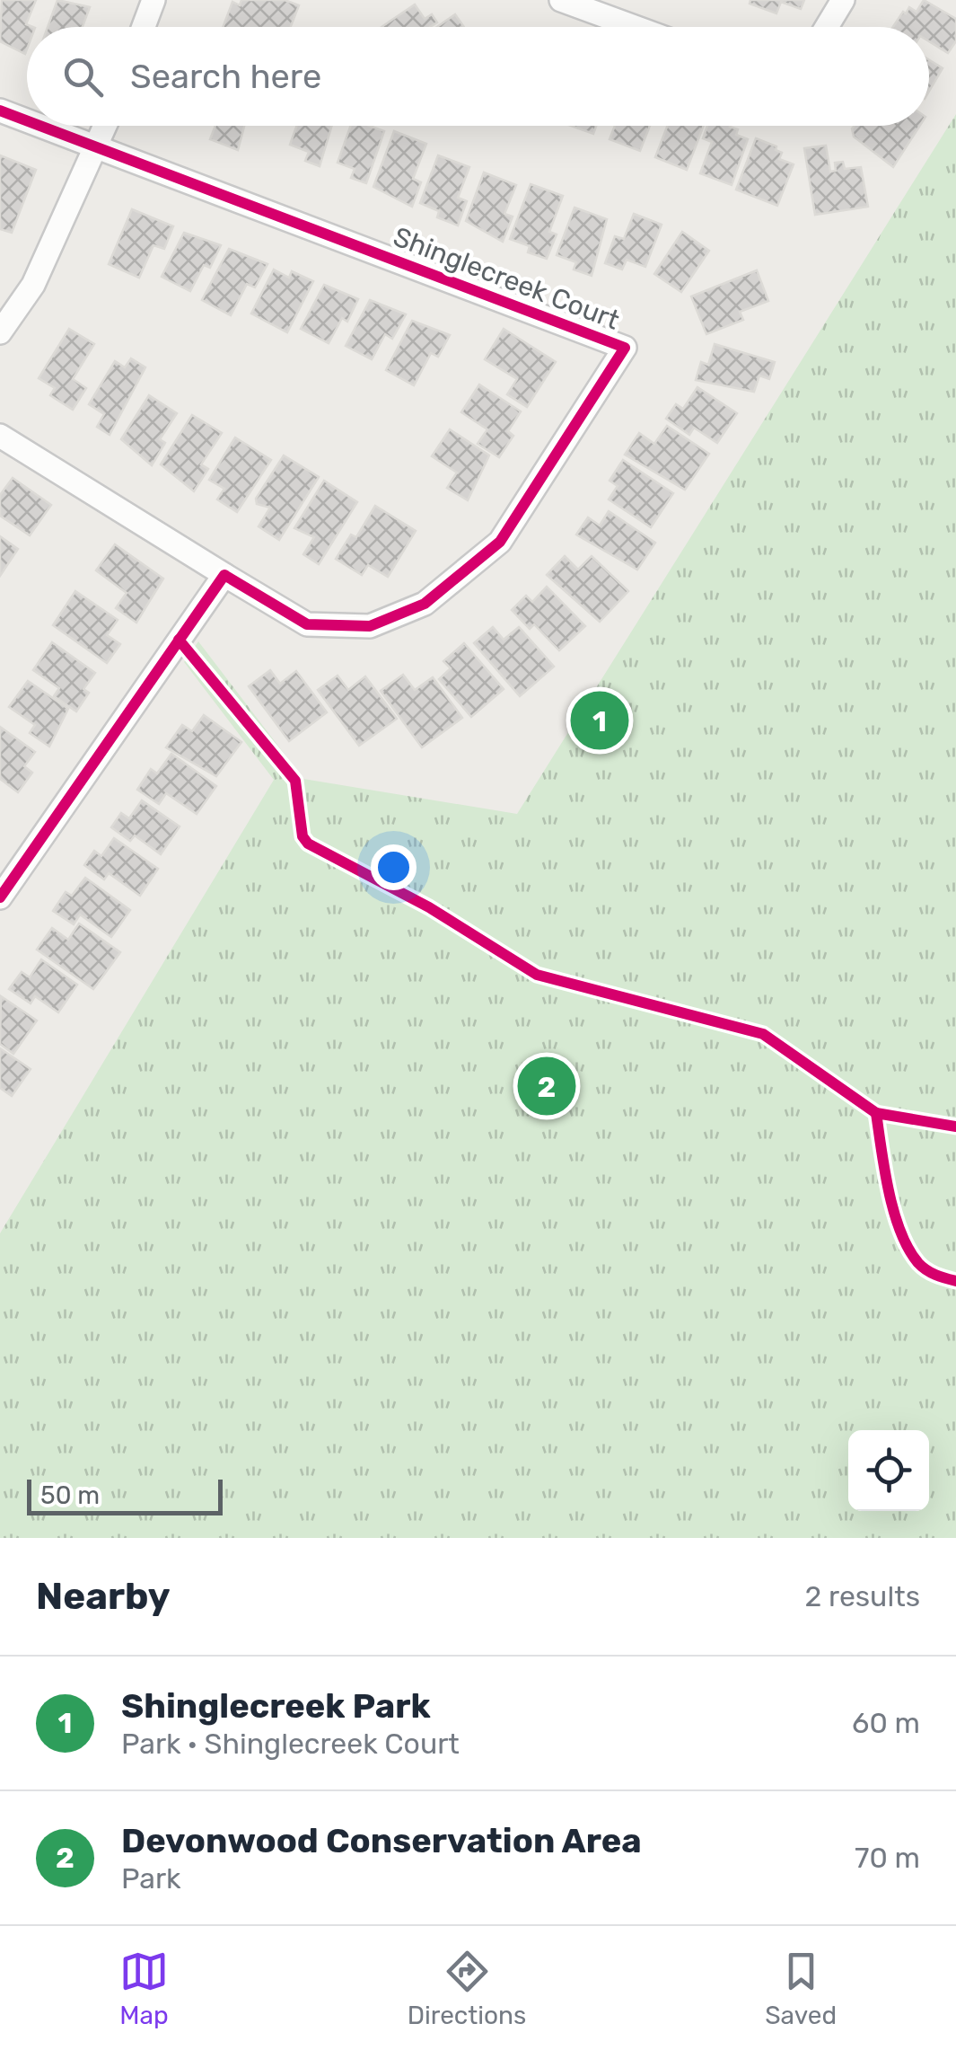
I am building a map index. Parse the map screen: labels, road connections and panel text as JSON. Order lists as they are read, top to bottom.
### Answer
{
  "streets": {
    "street": ["Shinglecreek Court"]
  },
  "scale_bar": "50 m",
  "page": {
    "search": "Search here",
    "pins": ["1", "2"],
    "scale": "50 m",
    "heading": ["Nearby", "2 results"],
    "list": [
      {
        "mark": "1",
        "name": "Shinglecreek Park",
        "note": "Park · Shinglecreek Court",
        "value": "60 m"
      },
      {
        "mark": "2",
        "name": "Devonwood Conservation Area",
        "note": "Park",
        "value": "70 m"
      }
    ],
    "nav": ["Map", "Directions", "Saved"]
  }
}
